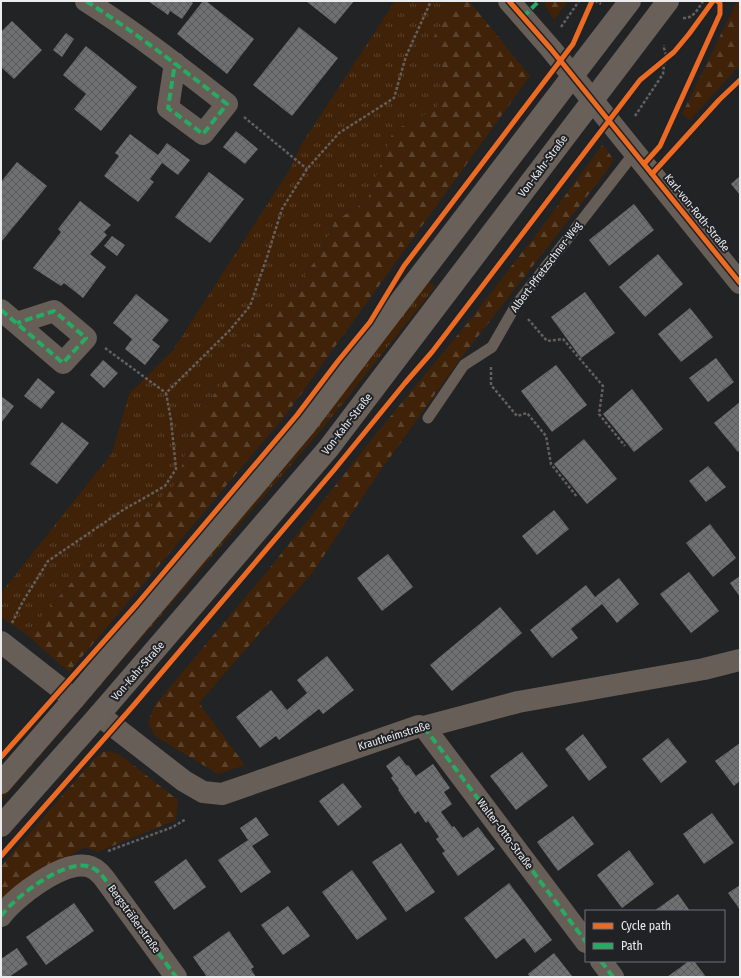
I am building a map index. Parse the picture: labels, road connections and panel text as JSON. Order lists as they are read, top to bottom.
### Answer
{
  "streets": {
    "main road": ["Von-Kahr-Straße"],
    "street": [
      "Karl-von-Roth-Straße",
      "Krautheimstraße",
      "Walter-Otto-Straße",
      "Bergsträßerstraße"
    ],
    "lane": ["Albert-Pfretzschner-Weg"]
  },
  "crossings": [
    ["Von-Kahr-Straße", "Krautheimstraße"],
    ["Karl-von-Roth-Straße", "Albert-Pfretzschner-Weg"],
    ["Krautheimstraße", "Walter-Otto-Straße"]
  ],
  "legend": ["Cycle path", "Path"]
}
